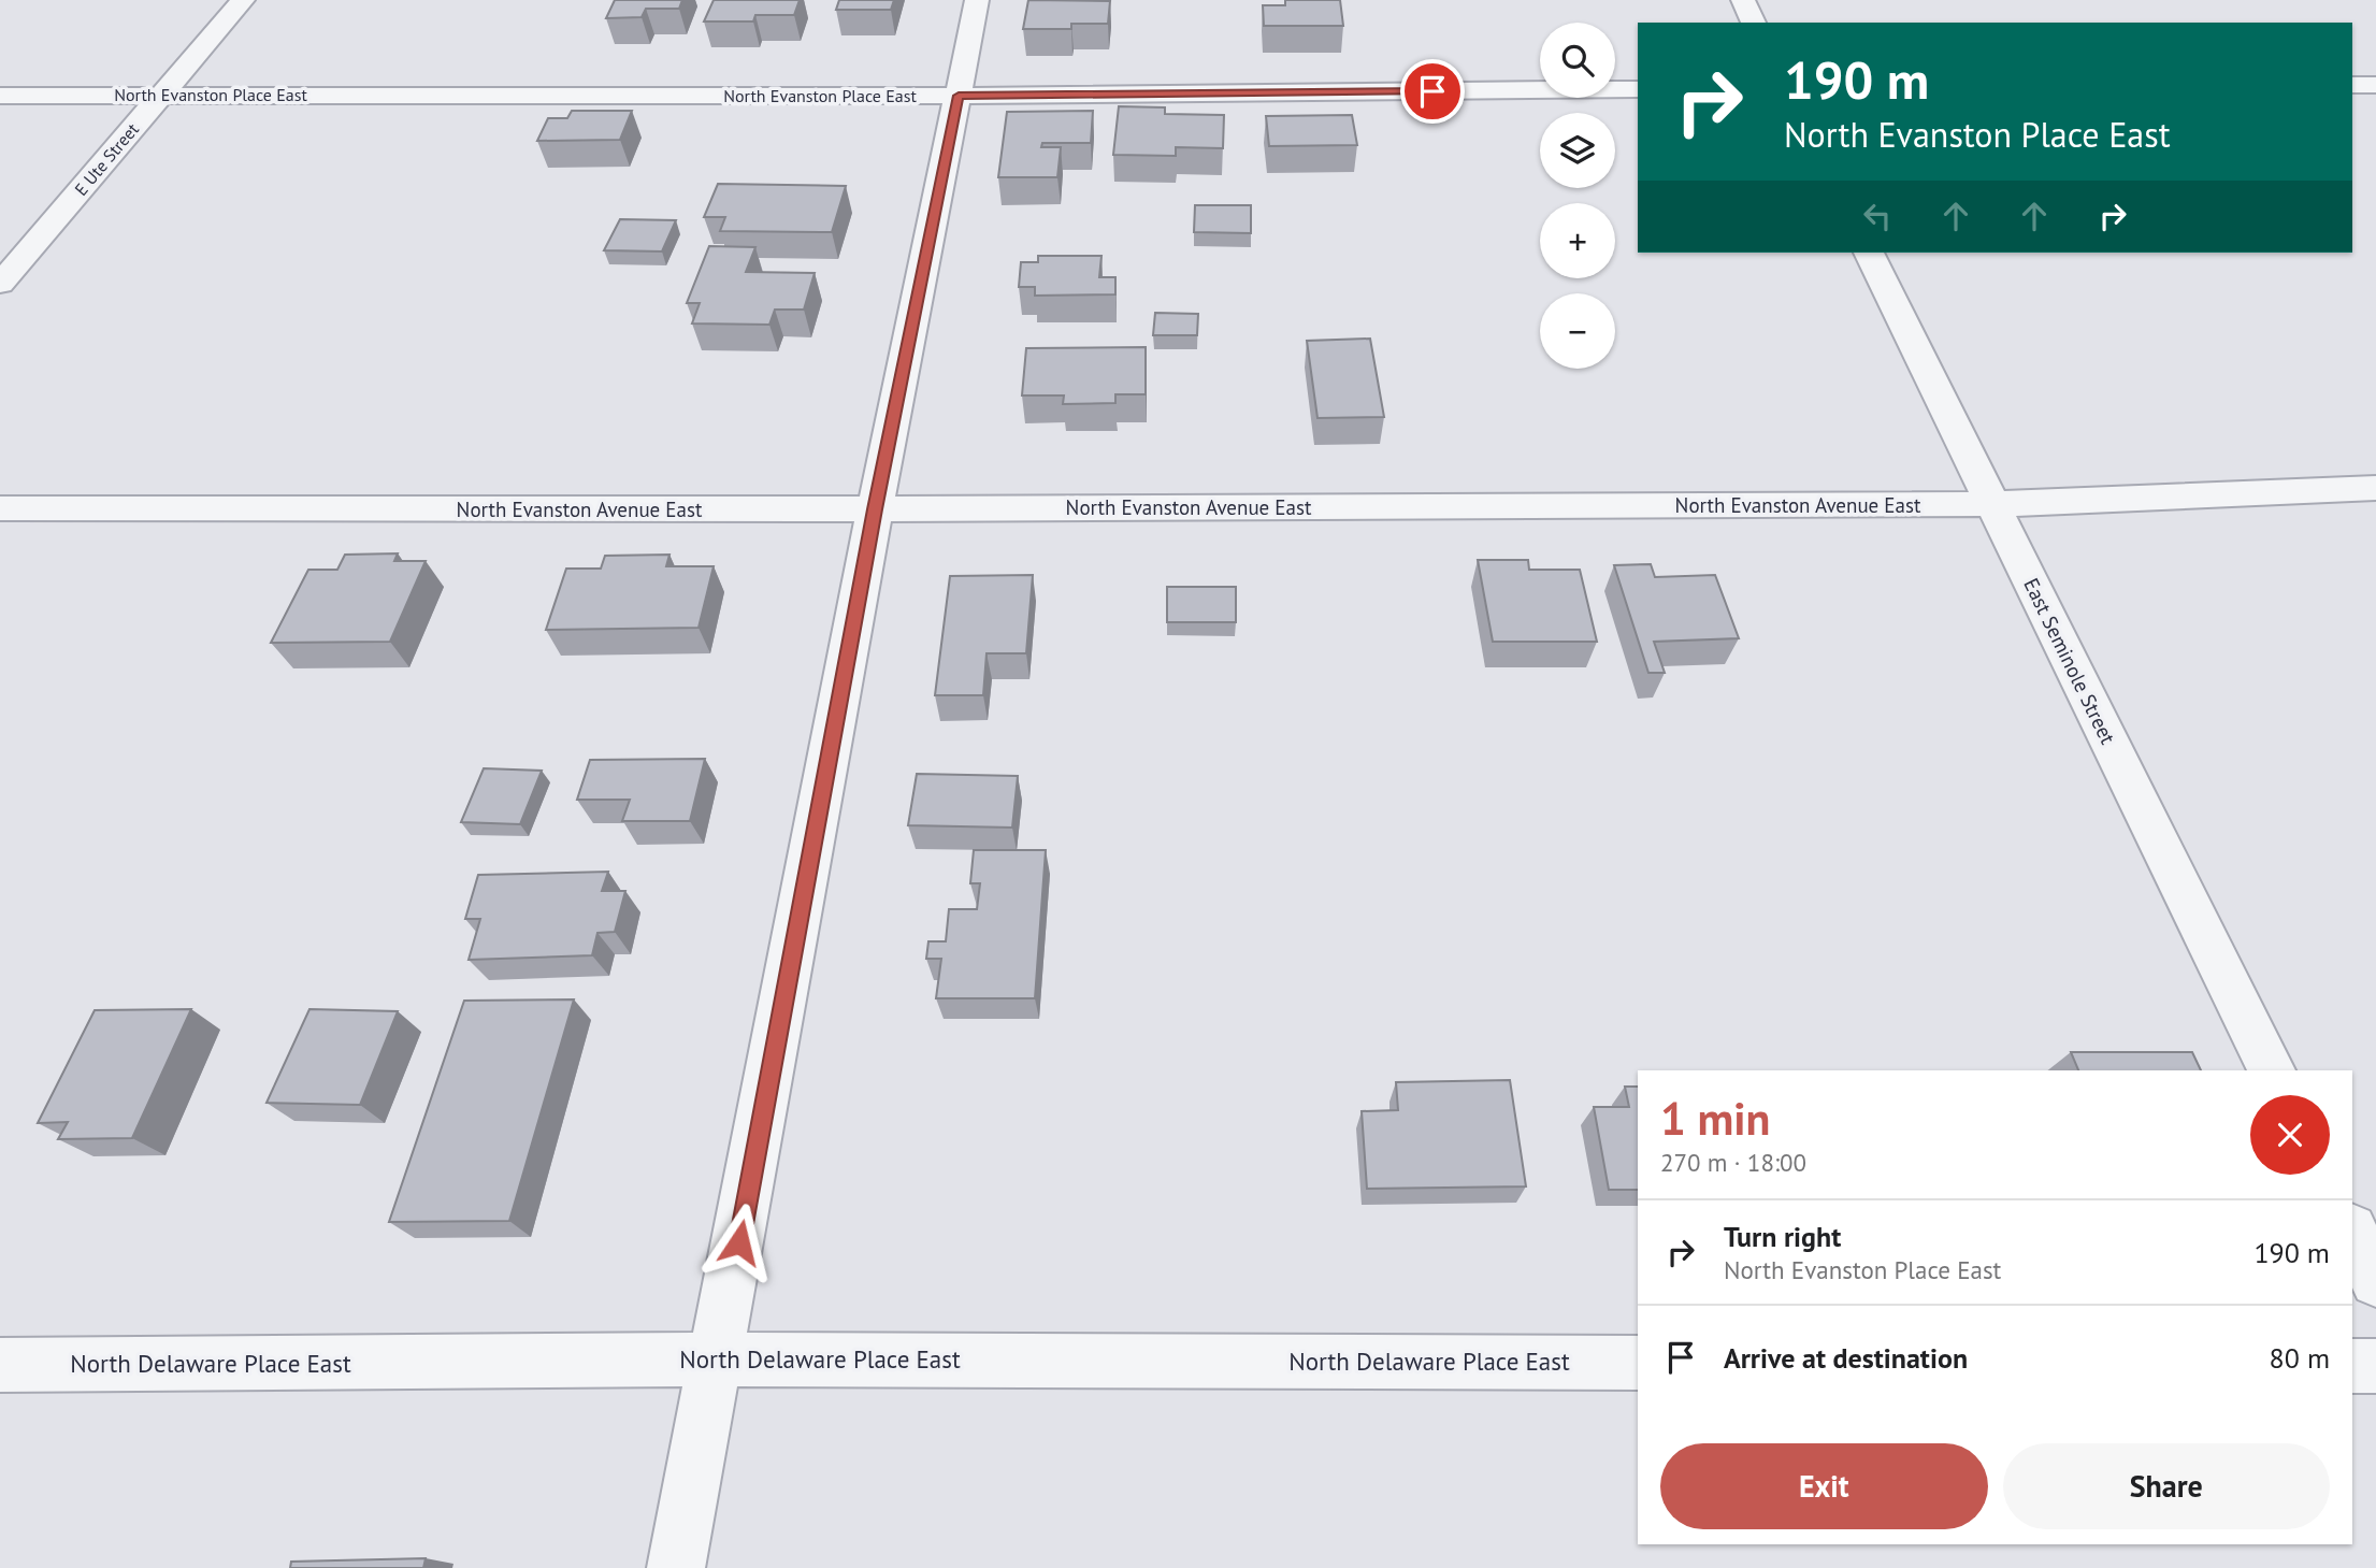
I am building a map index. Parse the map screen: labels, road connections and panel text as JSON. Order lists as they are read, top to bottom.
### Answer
{
  "streets": {
    "street": [
      "North Evanston Place East",
      "E Ute Street",
      "North Evanston Avenue East",
      "East Seminole Street",
      "North Delaware Place East"
    ]
  },
  "crossings": [
    ["North Evanston Place East", "E Ute Street"],
    ["North Evanston Avenue East", "East Seminole Street"]
  ],
  "page": {
    "map_buttons": ["+", "−"],
    "turn": ["190 m", "North Evanston Place East"],
    "heading": ["1 min", "270 m · 18:00"],
    "list": [
      {
        "name": "Turn right",
        "note": "North Evanston Place East",
        "value": "190 m"
      },
      {
        "name": "Arrive at destination",
        "value": "80 m"
      }
    ],
    "buttons": ["Exit", "Share"]
  }
}
